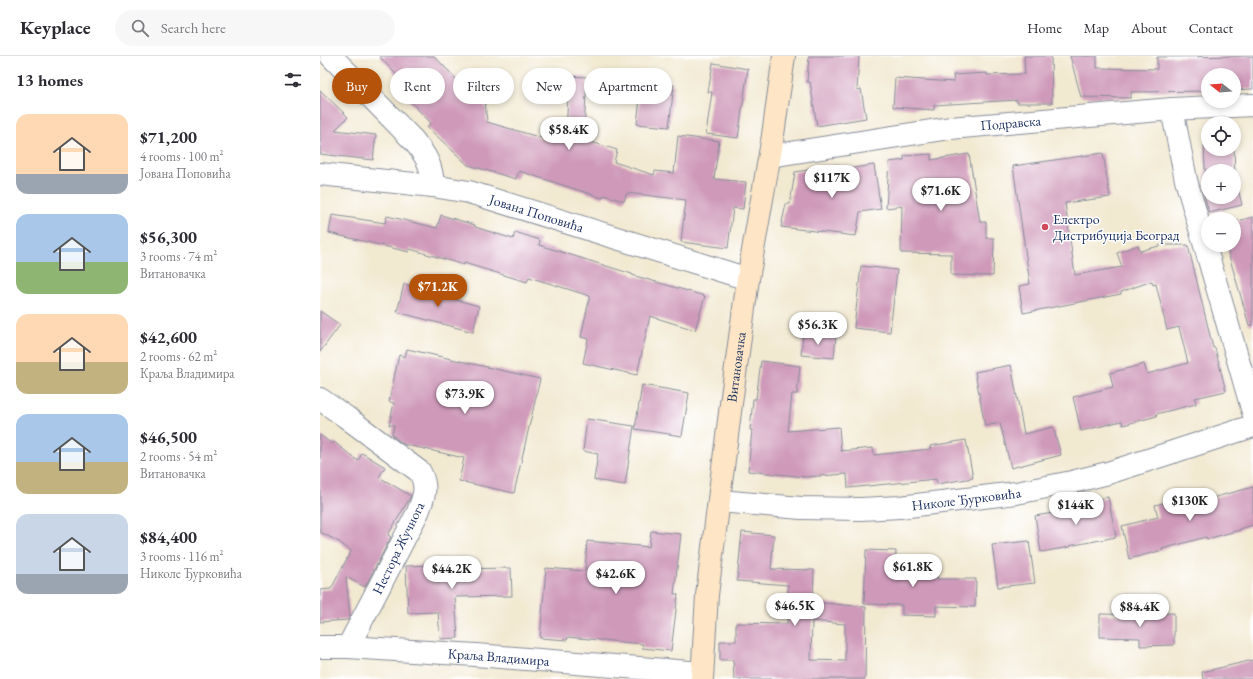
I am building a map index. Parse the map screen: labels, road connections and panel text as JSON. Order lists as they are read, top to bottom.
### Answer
{
  "streets": {
    "street": [
      "Подравска",
      "Јована Поповића",
      "Витановачка",
      "Николе Ђурковића",
      "Нестора Жучнога",
      "Краља Владимира"
    ]
  },
  "crossings": [
    ["Подравска", "Витановачка"],
    ["Јована Поповића", "Витановачка"],
    ["Витановачка", "Николе Ђурковића"],
    ["Витановачка", "Краља Владимира"],
    ["Нестора Жучнога", "Краља Владимира"]
  ],
  "places": ["Електро Дистрибуција Београд"],
  "north": "left",
  "page": {
    "header": "Keyplace",
    "search": "Search here",
    "nav": [
      "Home",
      "Map",
      "About",
      "Contact"
    ],
    "heading": "13 homes",
    "map_buttons": ["+", "−"],
    "chip": [
      "Buy",
      "Rent",
      "Filters",
      "New",
      "Apartment"
    ],
    "list": [
      {
        "name": "$71,200",
        "note": "4 rooms · 100 m² · Јована Поповића"
      },
      {
        "name": "$56,300",
        "note": "3 rooms · 74 m² · Витановачка"
      },
      {
        "name": "$42,600",
        "note": "2 rooms · 62 m² · Краља Владимира"
      },
      {
        "name": "$46,500",
        "note": "2 rooms · 54 m² · Витановачка"
      },
      {
        "name": "$84,400",
        "note": "3 rooms · 116 m² · Николе Ђурковића"
      }
    ],
    "price": [
      "$58.4K",
      "$117K",
      "$71.6K",
      "$71.2K",
      "$56.3K",
      "$73.9K",
      "$130K",
      "$144K",
      "$61.8K",
      "$44.2K",
      "$42.6K",
      "$46.5K",
      "$84.4K"
    ]
  }
}
